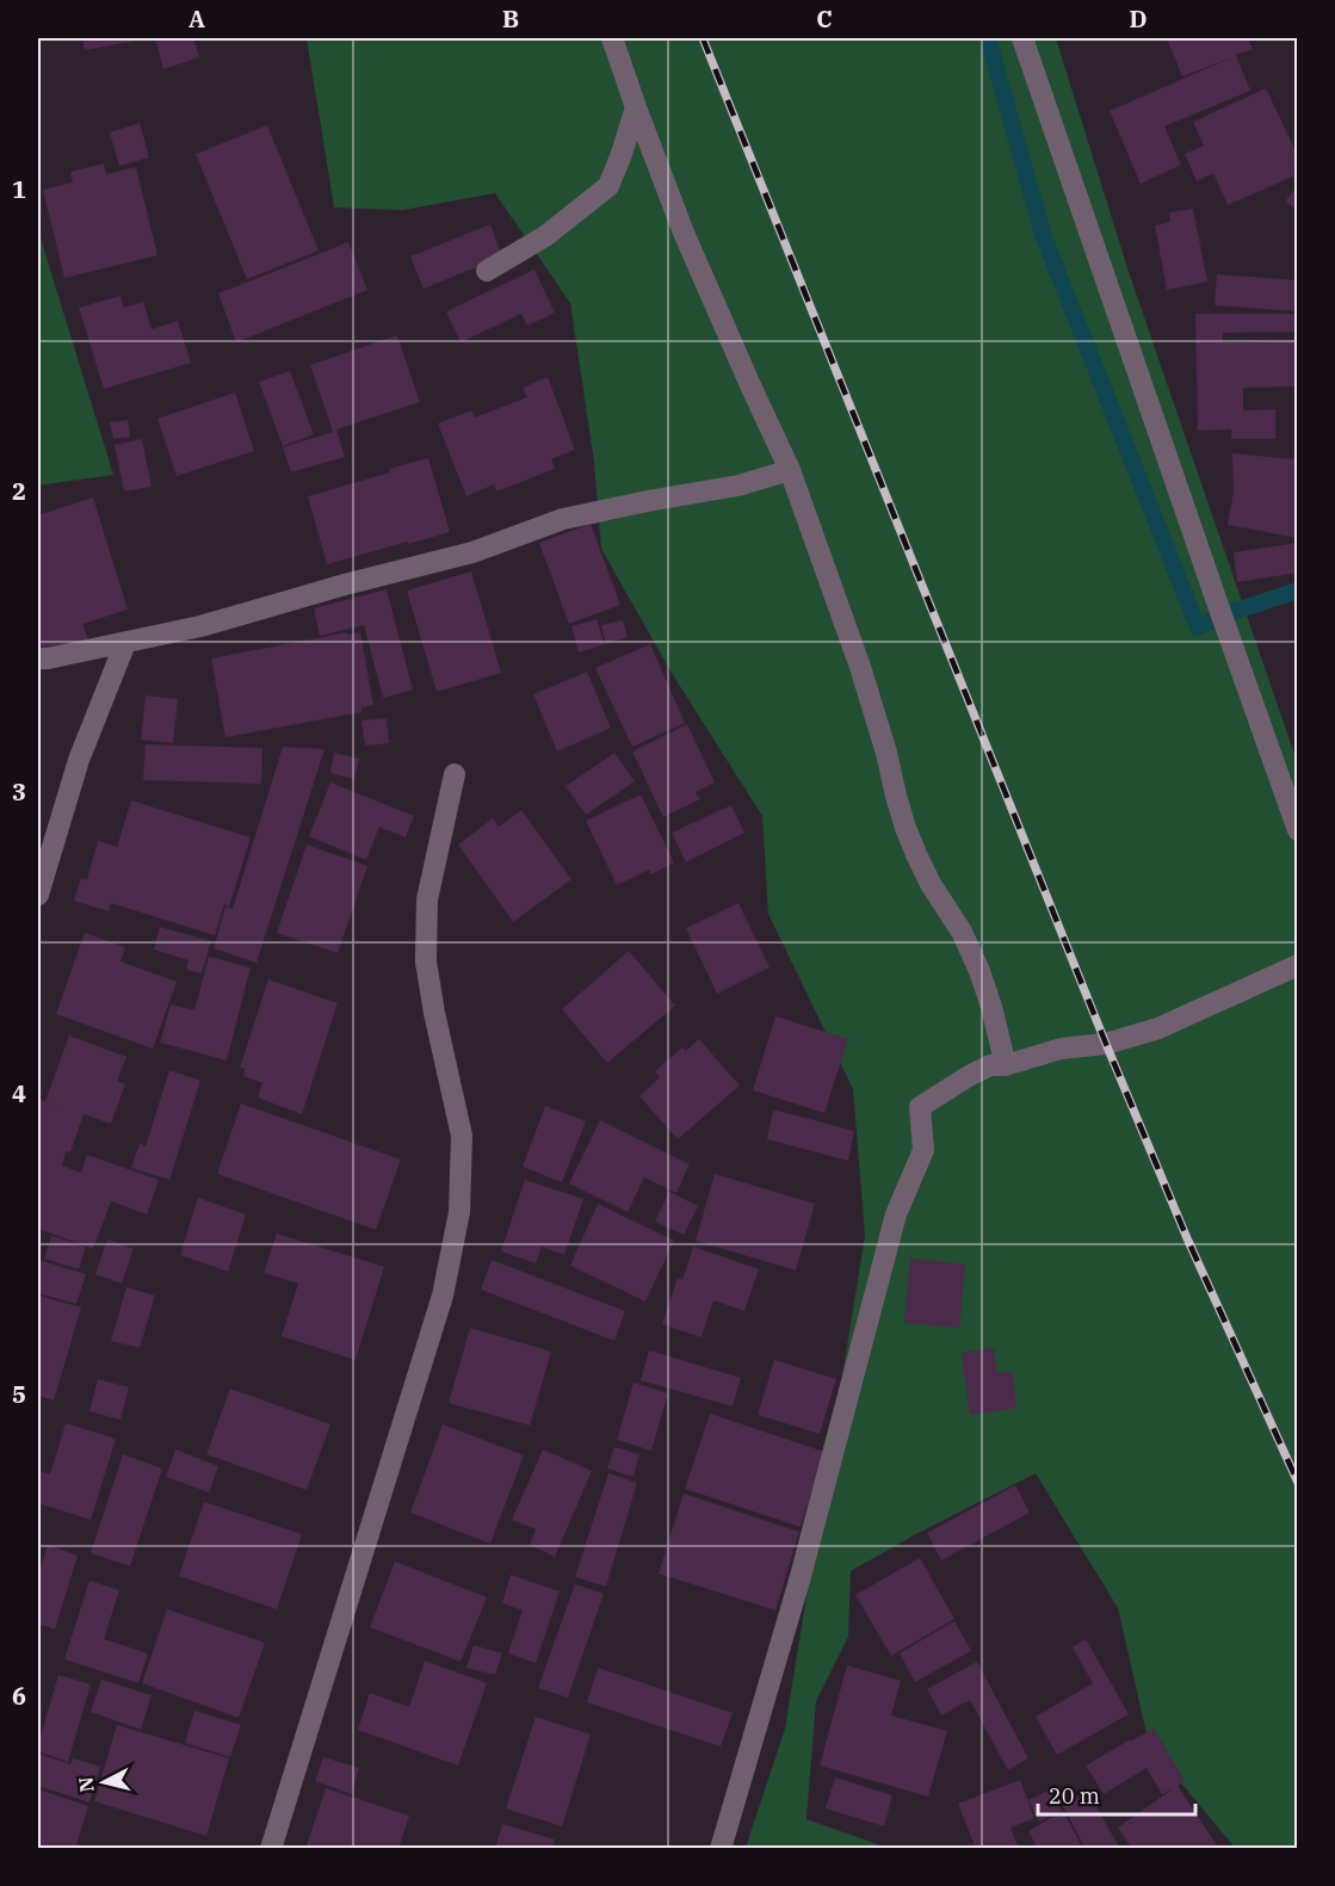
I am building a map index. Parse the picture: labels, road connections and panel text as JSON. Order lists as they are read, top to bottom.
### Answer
{
  "scale_bar": "20 m",
  "north": "left",
  "grid": {
    "columns": [
      "A",
      "B",
      "C",
      "D"
    ],
    "rows": [
      "1",
      "2",
      "3",
      "4",
      "5",
      "6"
    ]
  }
}
